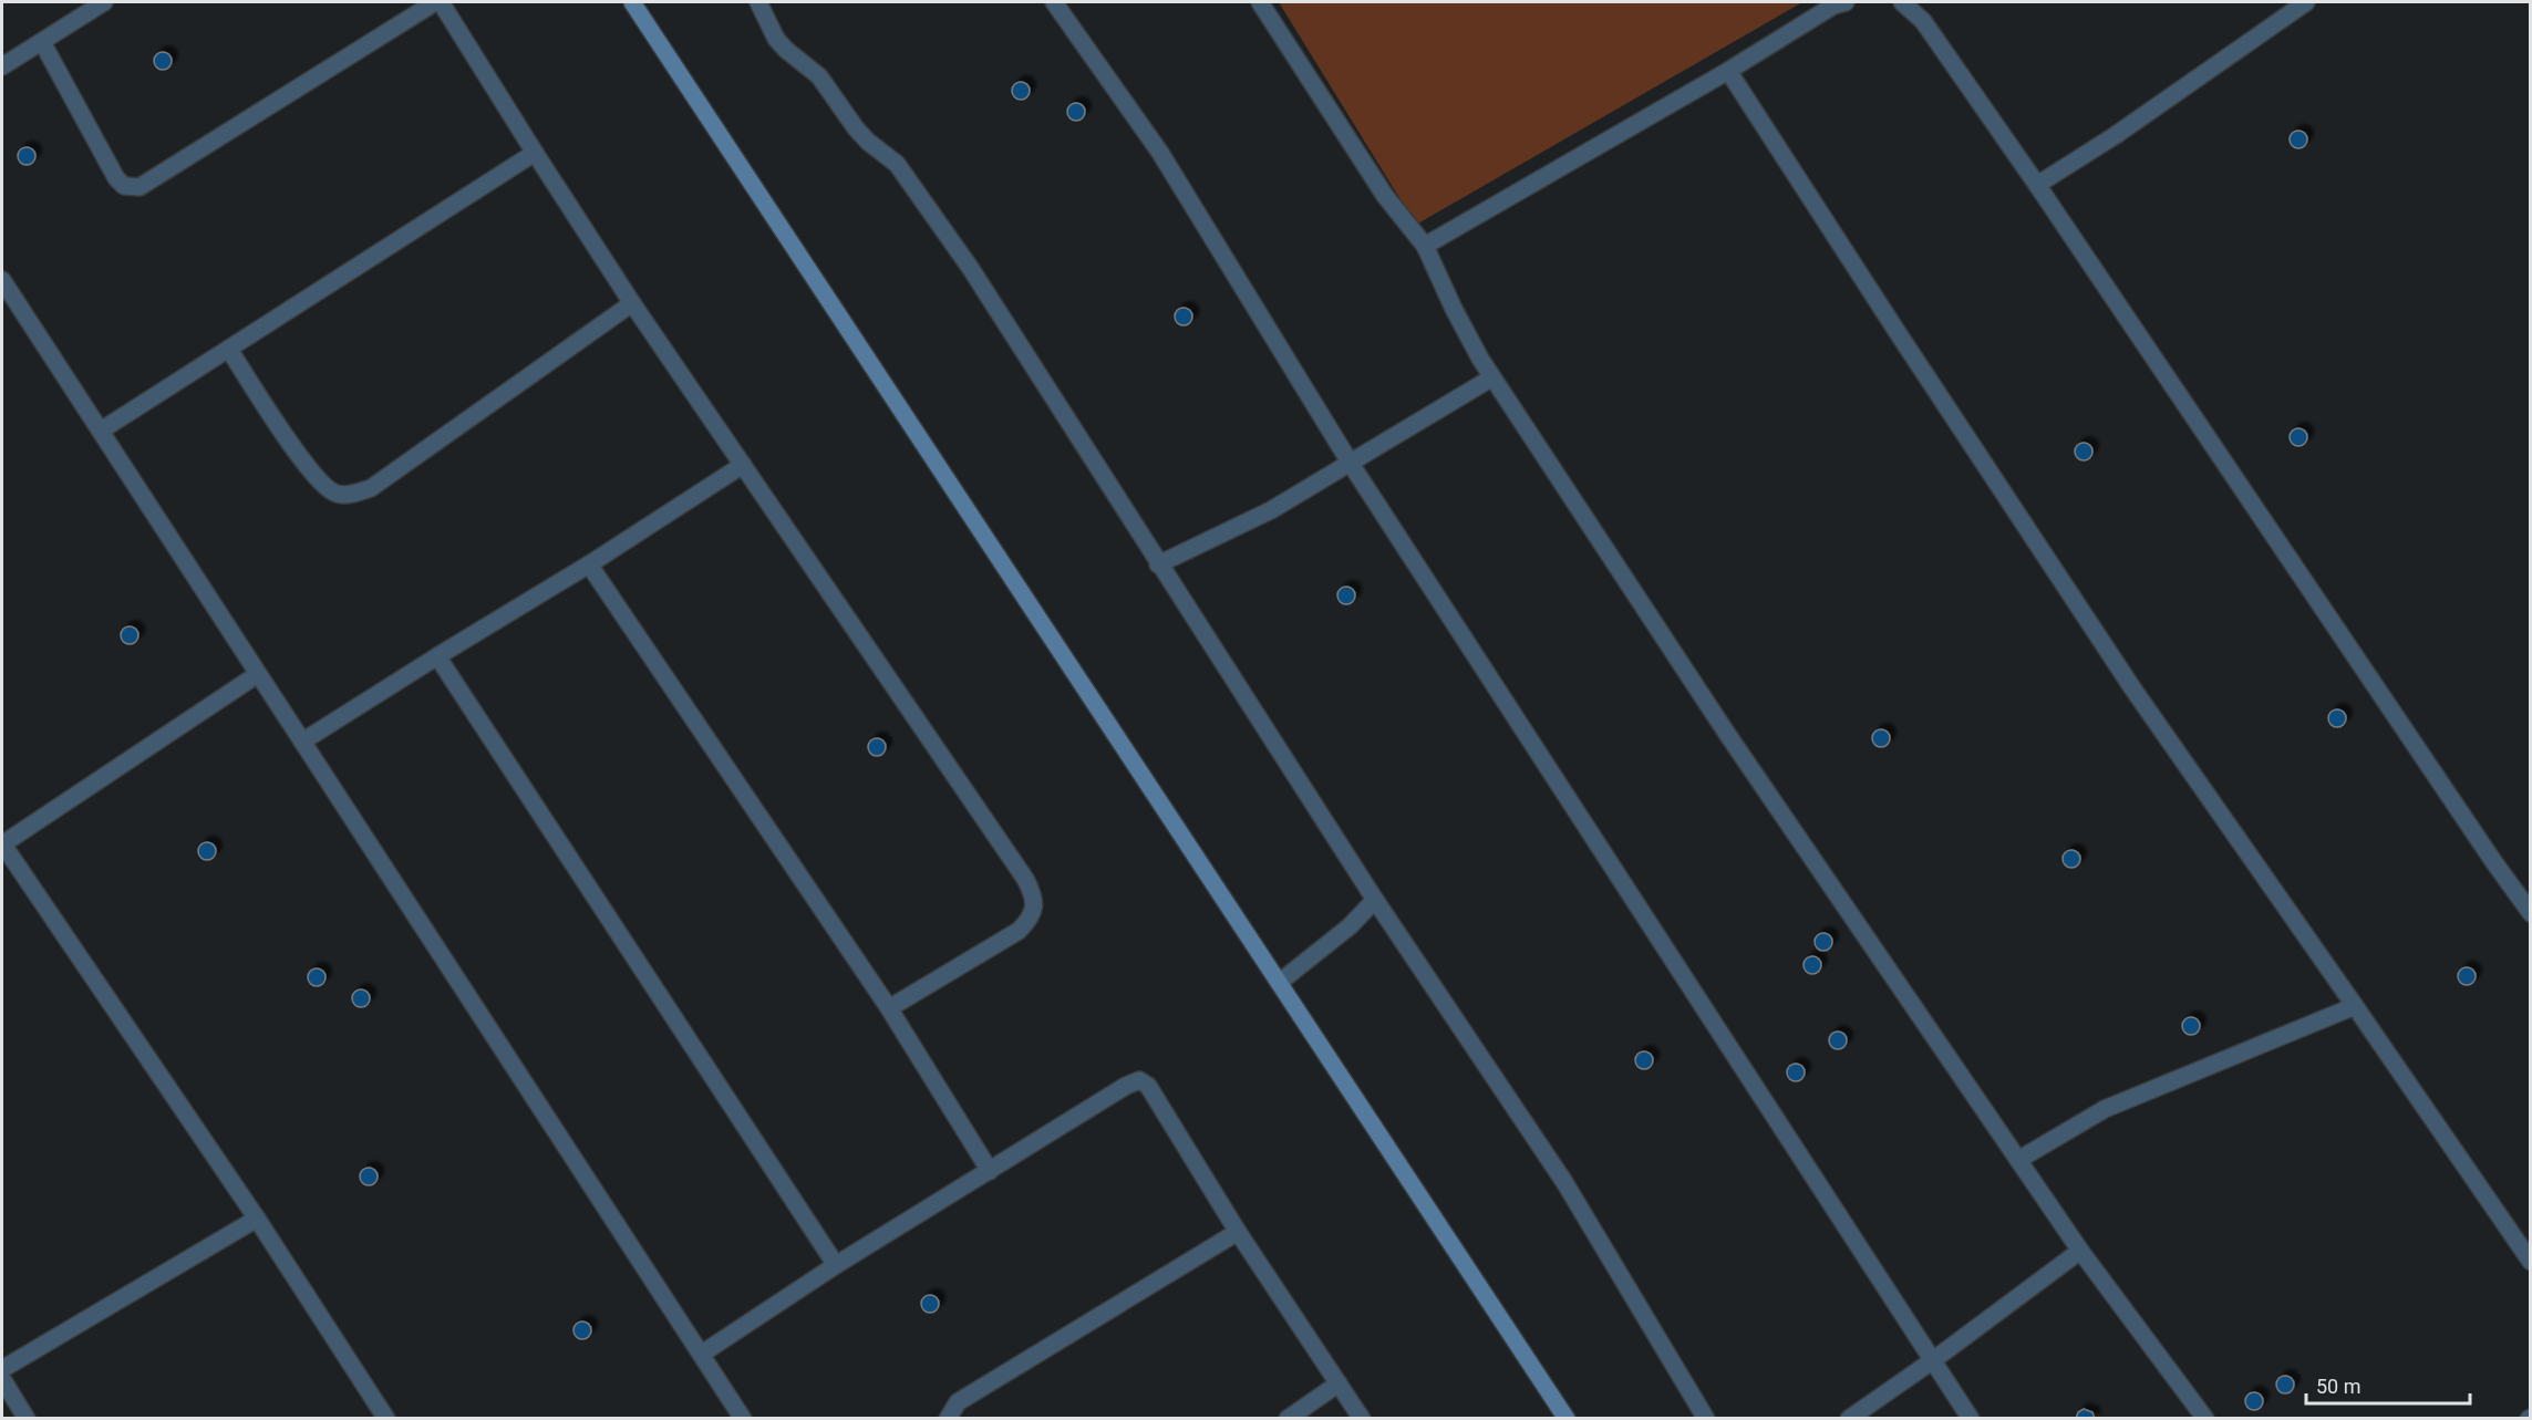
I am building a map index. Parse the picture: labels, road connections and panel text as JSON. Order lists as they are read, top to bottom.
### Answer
{
  "scale_bar": "50 m"
}
